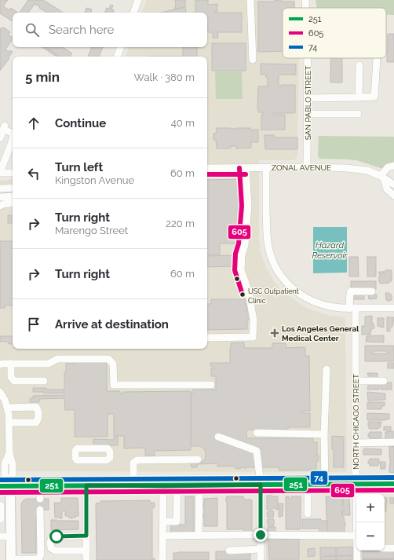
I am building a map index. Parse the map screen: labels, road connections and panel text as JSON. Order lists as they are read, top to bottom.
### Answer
{
  "streets": {
    "street": ["SAN PABLO STREET", "ZONAL AVENUE", "NORTH CHICAGO STREET"]
  },
  "crossings": [
    ["SAN PABLO STREET", "ZONAL AVENUE"]
  ],
  "water": ["Hazard Reservoir"],
  "places": {
    "other": ["USC Outpatient Clinic"],
    "health": ["Los Angeles General Medical Center"]
  },
  "lines": ["transit line 605", "transit line 74", "transit line 251"],
  "legend": ["251", "605", "74"],
  "page": {
    "search": "Search here",
    "heading": ["5 min", "Walk · 380 m"],
    "list": [
      ["Continue", "40 m"],
      ["Turn left", "Kingston Avenue", "60 m"],
      ["Turn right", "Marengo Street", "220 m"],
      ["Turn right", "60 m"],
      "Arrive at destination"
    ],
    "map_buttons": ["+", "−"]
  }
}
